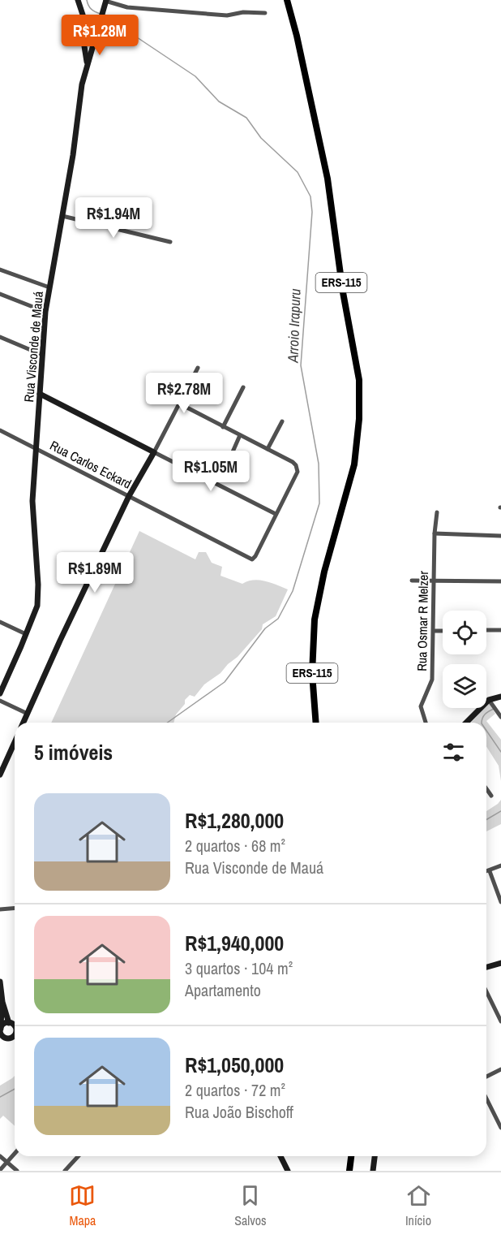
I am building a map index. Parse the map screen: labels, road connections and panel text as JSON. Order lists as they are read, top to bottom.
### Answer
{
  "streets": {
    "main road": ["ERS-115", "Rua Visconde de Mauá"],
    "street": ["Rua Carlos Eckard", "Rua Osmar R Melzer"]
  },
  "crossings": [
    ["Rua Visconde de Mauá", "Rua Carlos Eckard"]
  ],
  "water": ["Arroio Irapuru"],
  "page": {
    "price": [
      "R$1.28M",
      "R$1.94M",
      "R$2.78M",
      "R$1.05M",
      "R$1.89M"
    ],
    "heading": "5 imóveis",
    "list": [
      {
        "name": "R$1,280,000",
        "note": "2 quartos · 68 m² · Rua Visconde de Mauá"
      },
      {
        "name": "R$1,940,000",
        "note": "3 quartos · 104 m² · Apartamento"
      },
      {
        "name": "R$1,050,000",
        "note": "2 quartos · 72 m² · Rua João Bischoff"
      }
    ],
    "tabs": ["Mapa", "Salvos", "Início"]
  }
}
